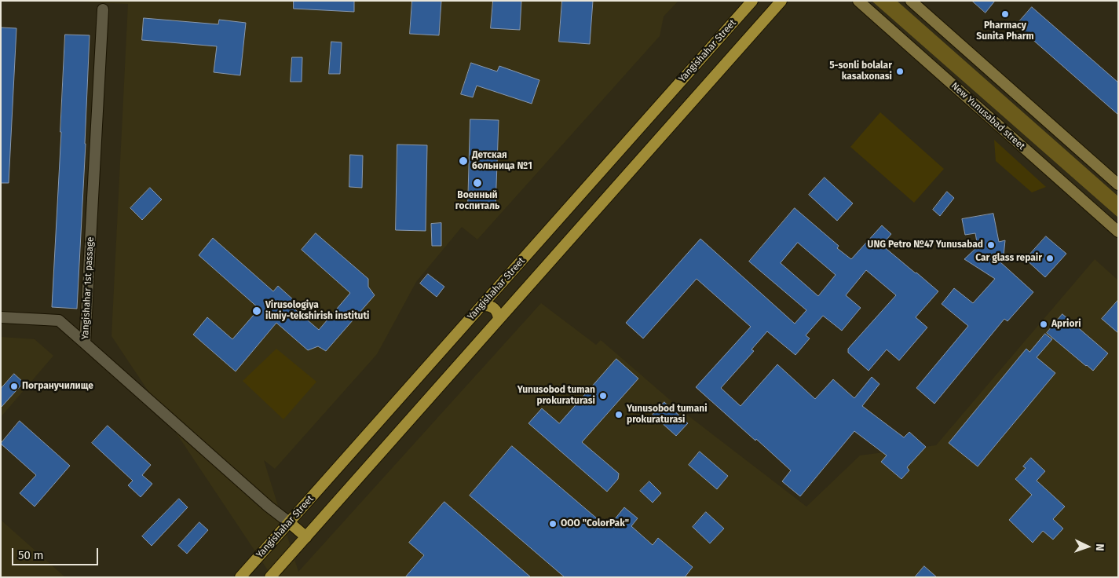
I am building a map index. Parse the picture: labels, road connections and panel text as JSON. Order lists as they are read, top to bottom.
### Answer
{
  "streets": {
    "main road": ["Yangishahar Street", "New Yunusabad street"],
    "street": ["Yangishahar 1st passage"]
  },
  "crossings": [
    ["Yangishahar Street", "Yangishahar 1st passage"]
  ],
  "places": [
    "Pharmacy Sunita Pharm",
    "5-sonli bolalar kasalxonasi",
    "Детская больница №1",
    "Военный госпиталь",
    "UNG Petro №47 Yunusabad",
    "Car glass repair",
    "Virusologiya ilmiy-tekshirish instituti",
    "Apriori",
    "Погранучилище",
    "Yunusobod tuman prokuraturasi",
    "Yunusobod tumani prokuraturasi",
    "OOO \"ColorPak\""
  ],
  "scale_bar": "50 m",
  "north": "right"
}
